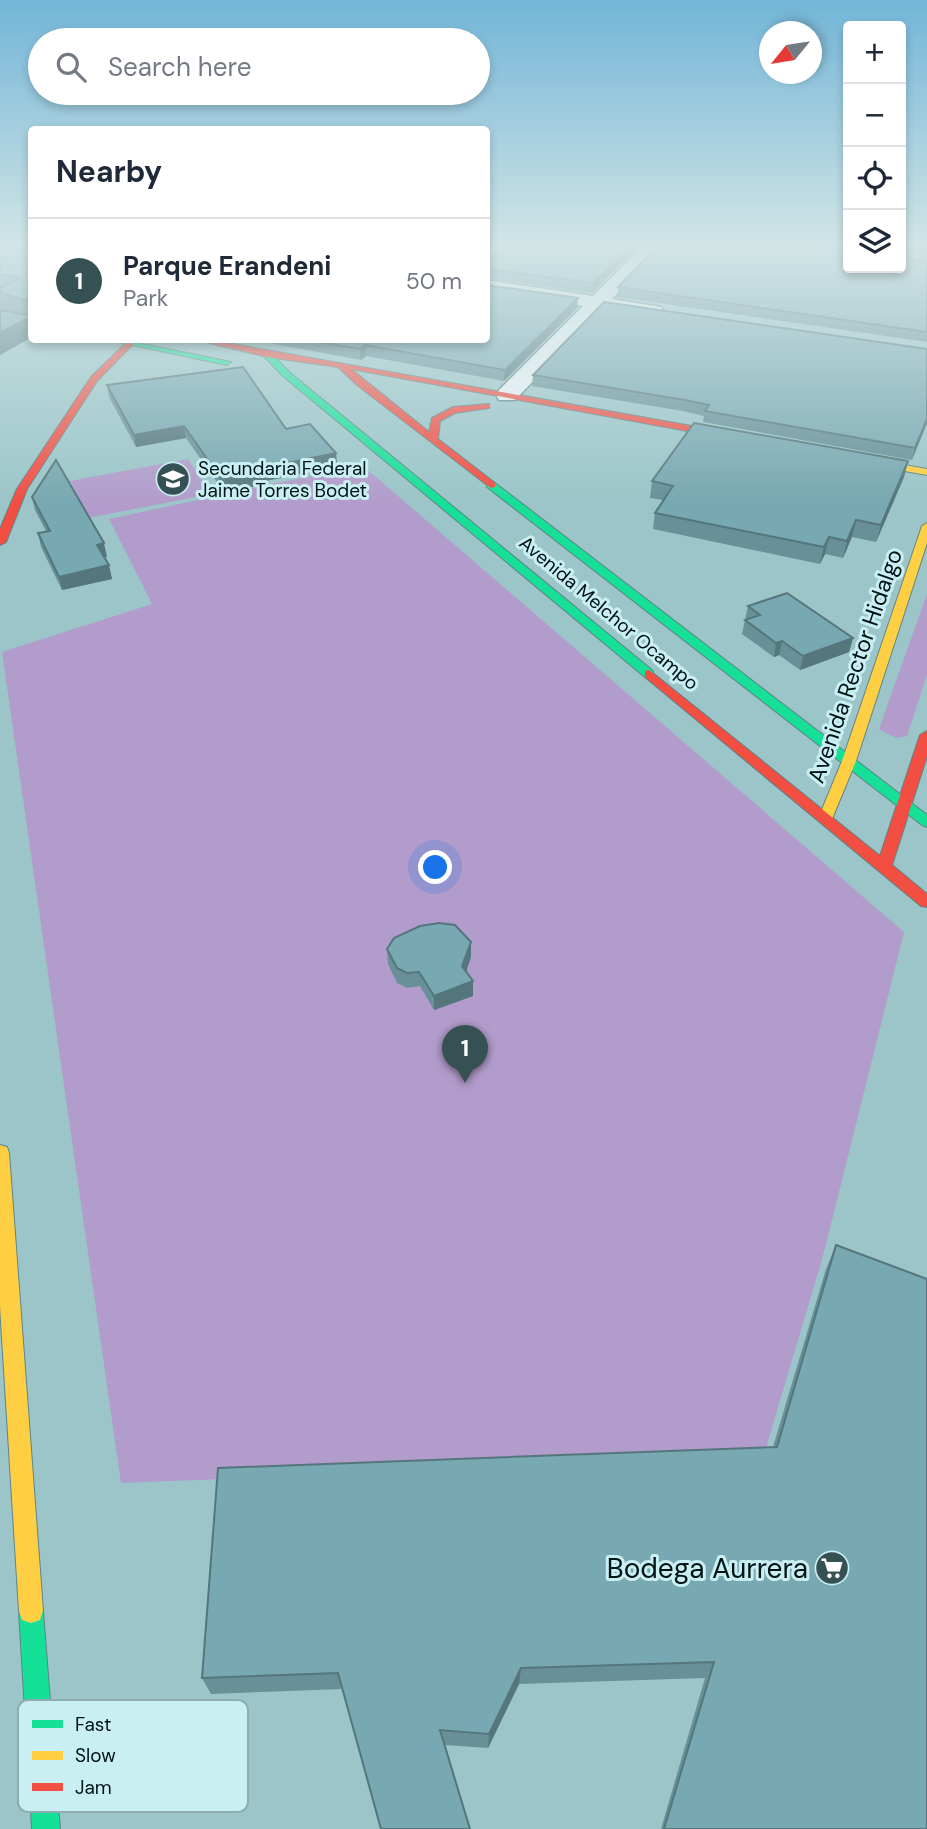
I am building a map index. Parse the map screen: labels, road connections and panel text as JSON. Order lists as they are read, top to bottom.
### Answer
{
  "streets": {
    "main road": ["Avenida Melchor Ocampo", "Avenida Rector Hidalgo"]
  },
  "crossings": [
    ["Avenida Melchor Ocampo", "Avenida Rector Hidalgo"]
  ],
  "places": {
    "school or university": ["Secundaria Federal Jaime Torres Bodet"],
    "supermarket": ["Bodega Aurrera"]
  },
  "legend": ["Fast", "Slow", "Jam"],
  "north": "bottom left",
  "page": {
    "map_buttons": ["+", "−"],
    "search": "Search here",
    "heading": "Nearby",
    "list": [
      {
        "mark": "1",
        "name": "Parque Erandeni",
        "note": "Park",
        "value": "50 m"
      }
    ],
    "pins": "1"
  }
}
